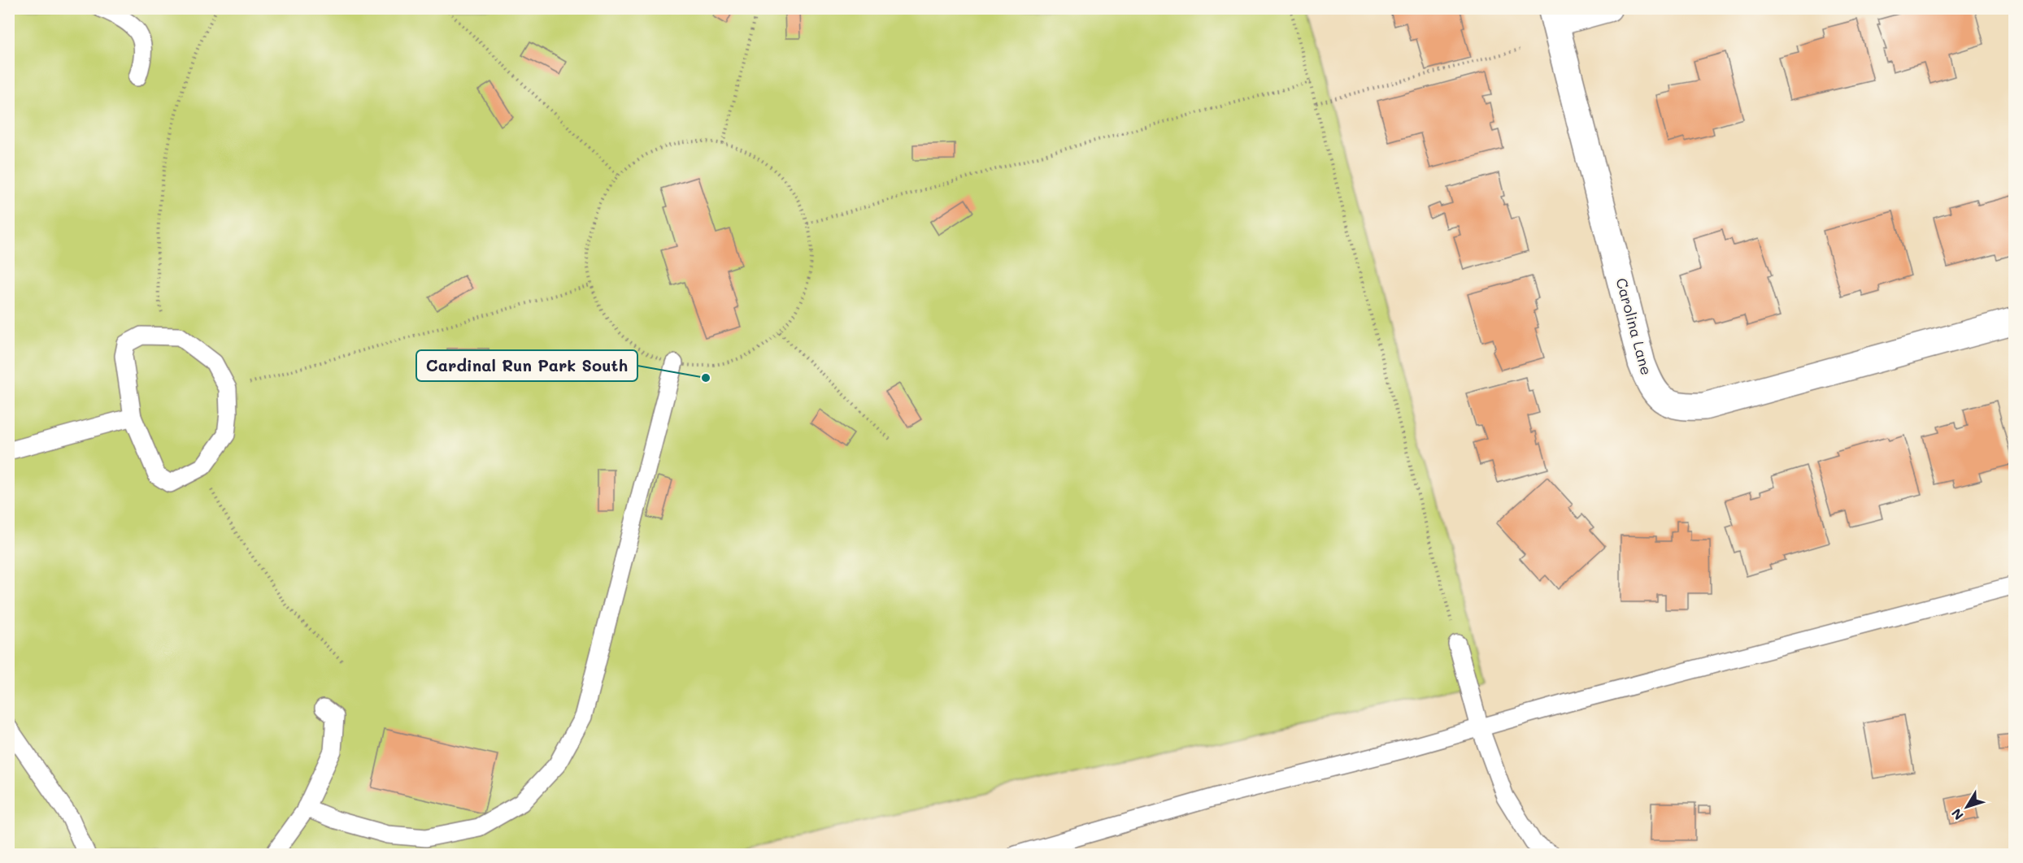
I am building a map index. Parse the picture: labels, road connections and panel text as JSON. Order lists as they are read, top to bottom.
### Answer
{
  "streets": {
    "street": ["Carolina Lane"]
  },
  "places": ["Cardinal Run Park South"],
  "north": "bottom left"
}
